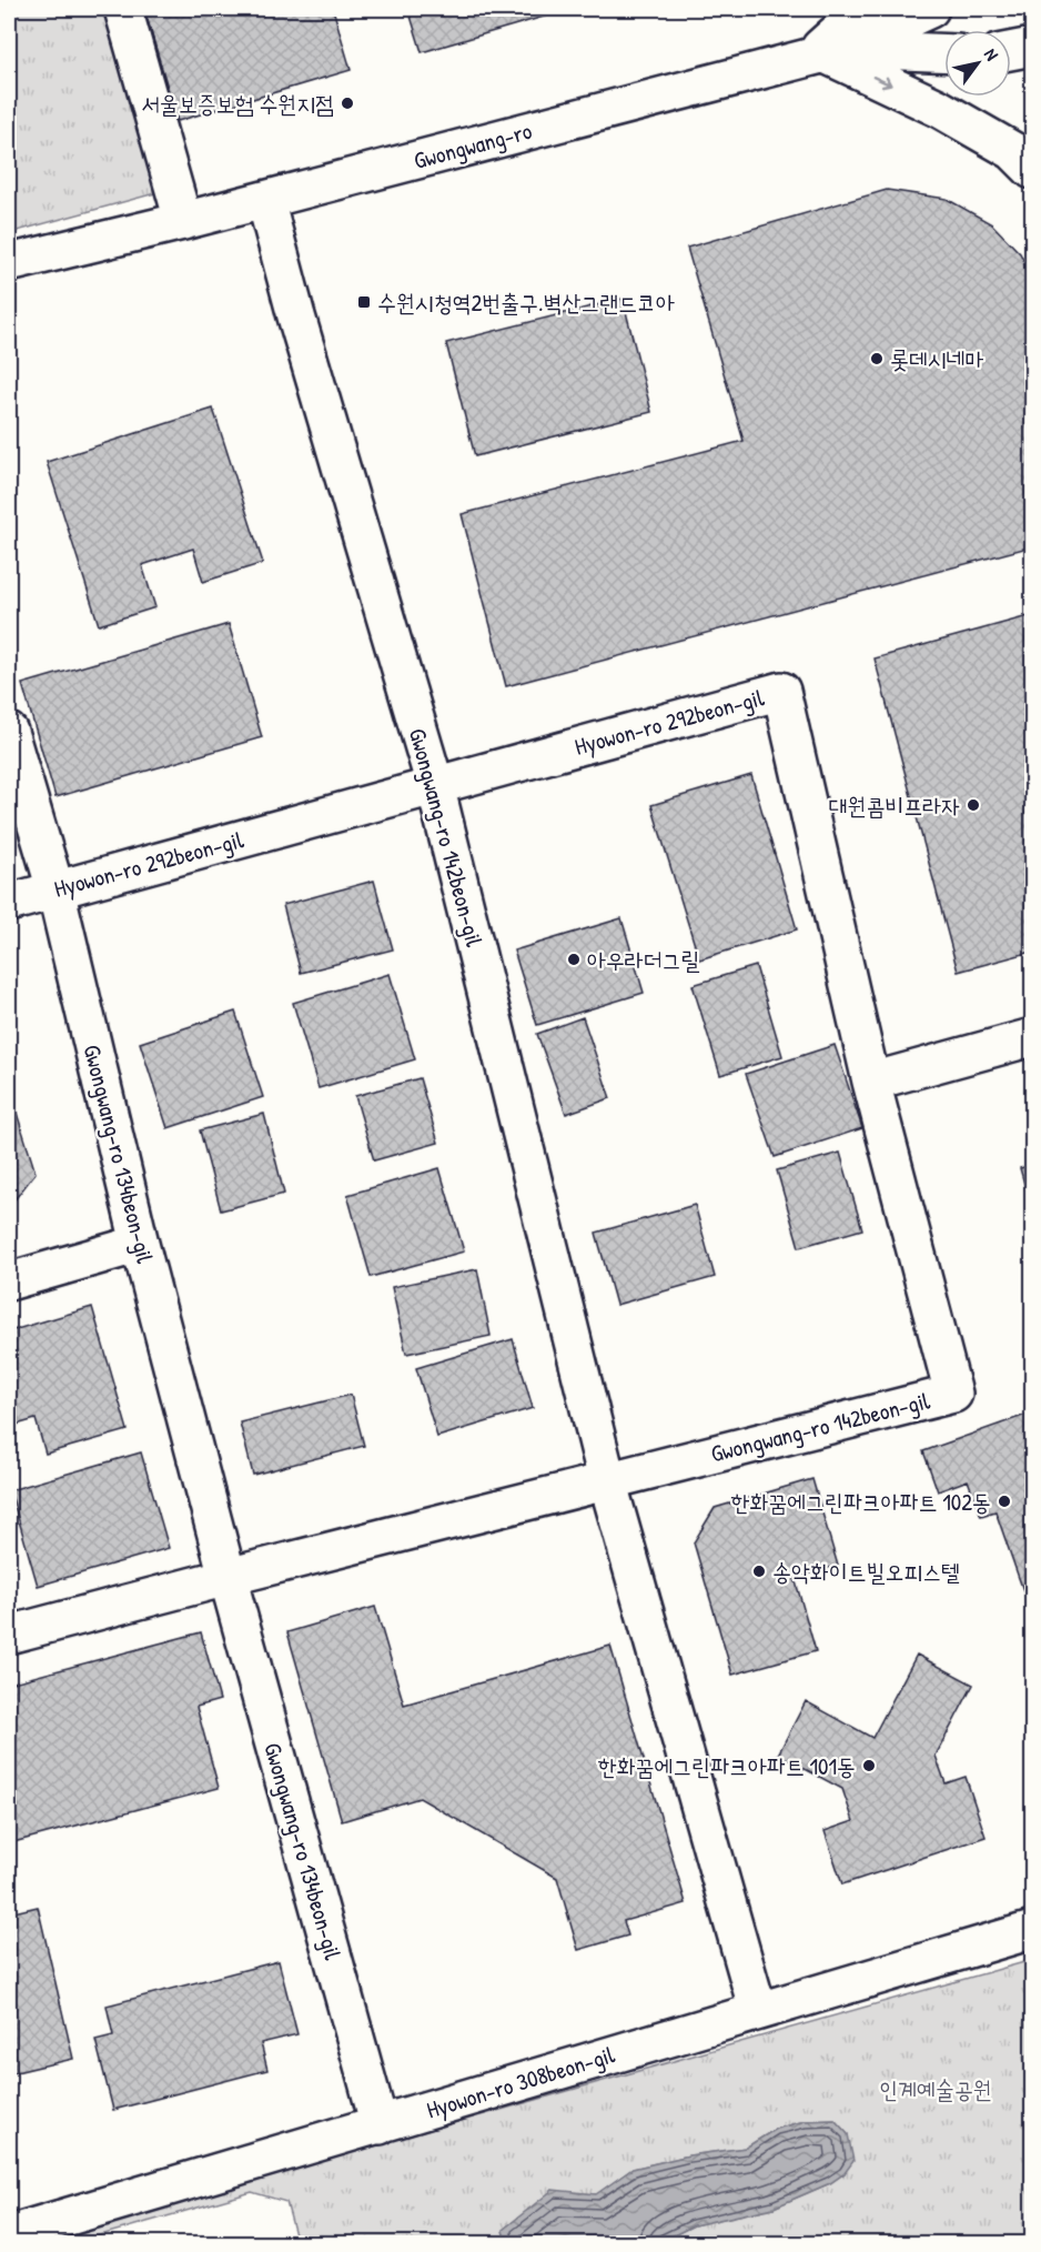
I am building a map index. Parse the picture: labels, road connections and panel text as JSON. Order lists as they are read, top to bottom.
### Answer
{
  "streets": {
    "street": [
      "Gwongwang-ro",
      "Hyowon-ro 292beon-gil",
      "Gwongwang-ro 142beon-gil",
      "Gwongwang-ro 134beon-gil",
      "Hyowon-ro 308beon-gil"
    ]
  },
  "crossings": [
    ["Gwongwang-ro", "Gwongwang-ro 142beon-gil"],
    ["Hyowon-ro 292beon-gil", "Gwongwang-ro 142beon-gil"],
    ["Hyowon-ro 292beon-gil", "Gwongwang-ro 134beon-gil"],
    ["Gwongwang-ro 142beon-gil", "Hyowon-ro 308beon-gil"],
    ["Gwongwang-ro 134beon-gil", "Hyowon-ro 308beon-gil"]
  ],
  "parks": ["인계예술공원"],
  "places": {
    "other": [
      "서울보증보험 수원지점",
      "롯데시네마",
      "대원콤비프라자",
      "아우라더그릴",
      "한화꿈에그린파크아파트 102동",
      "송악화이트빌오피스텔",
      "한화꿈에그린파크아파트 101동"
    ],
    "transit": ["수원시청역2번출구.벽산그랜드코아"]
  },
  "north": "top right"
}
